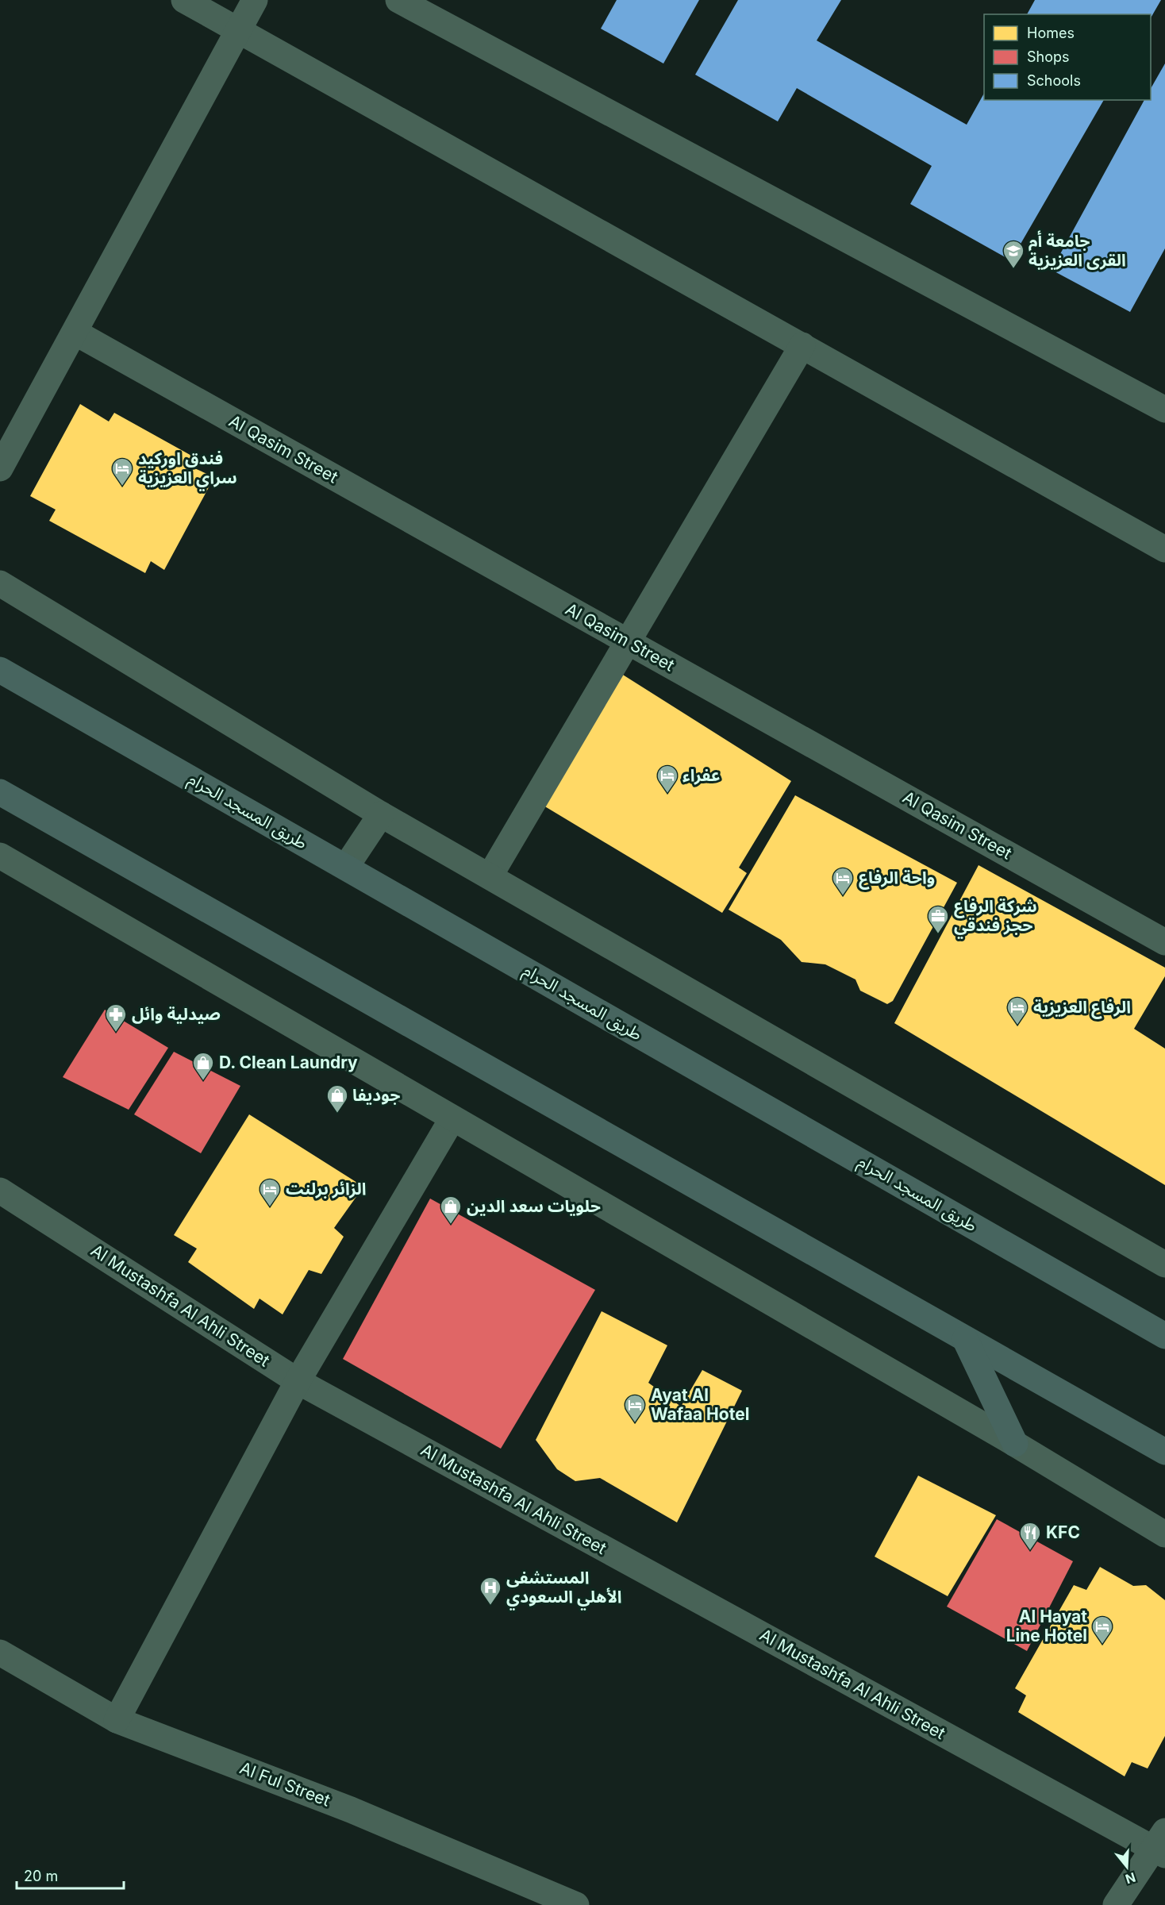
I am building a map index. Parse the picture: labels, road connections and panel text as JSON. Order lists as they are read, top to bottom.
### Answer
{
  "streets": {
    "main road": ["طريق المسجد الحرام"],
    "street": ["Al Qasim Street", "Al Mustashfa Al Ahli Street", "Al Ful Street"]
  },
  "places": {
    "school or university": ["جامعة أم القرى العزيزية"],
    "hotel": [
      "فندق اوركيد سراي العزيزية",
      "عفراء",
      "واحة الرفاع",
      "الرفاع العزيزية",
      "الزائر برلنت",
      "Ayat Al Wafaa Hotel",
      "Al Hayat Line Hotel"
    ],
    "office": ["شركة الرفاع حجز فندقي"],
    "pharmacy": ["صيدلية وائل"],
    "shop": ["D. Clean Laundry", "جوديفا", "حلويات سعد الدين"],
    "restaurant": ["KFC"],
    "hospital": ["المستشفى الأهلي السعودي"]
  },
  "legend": ["Homes", "Shops", "Schools"],
  "scale_bar": "20 m",
  "north": "bottom"
}
